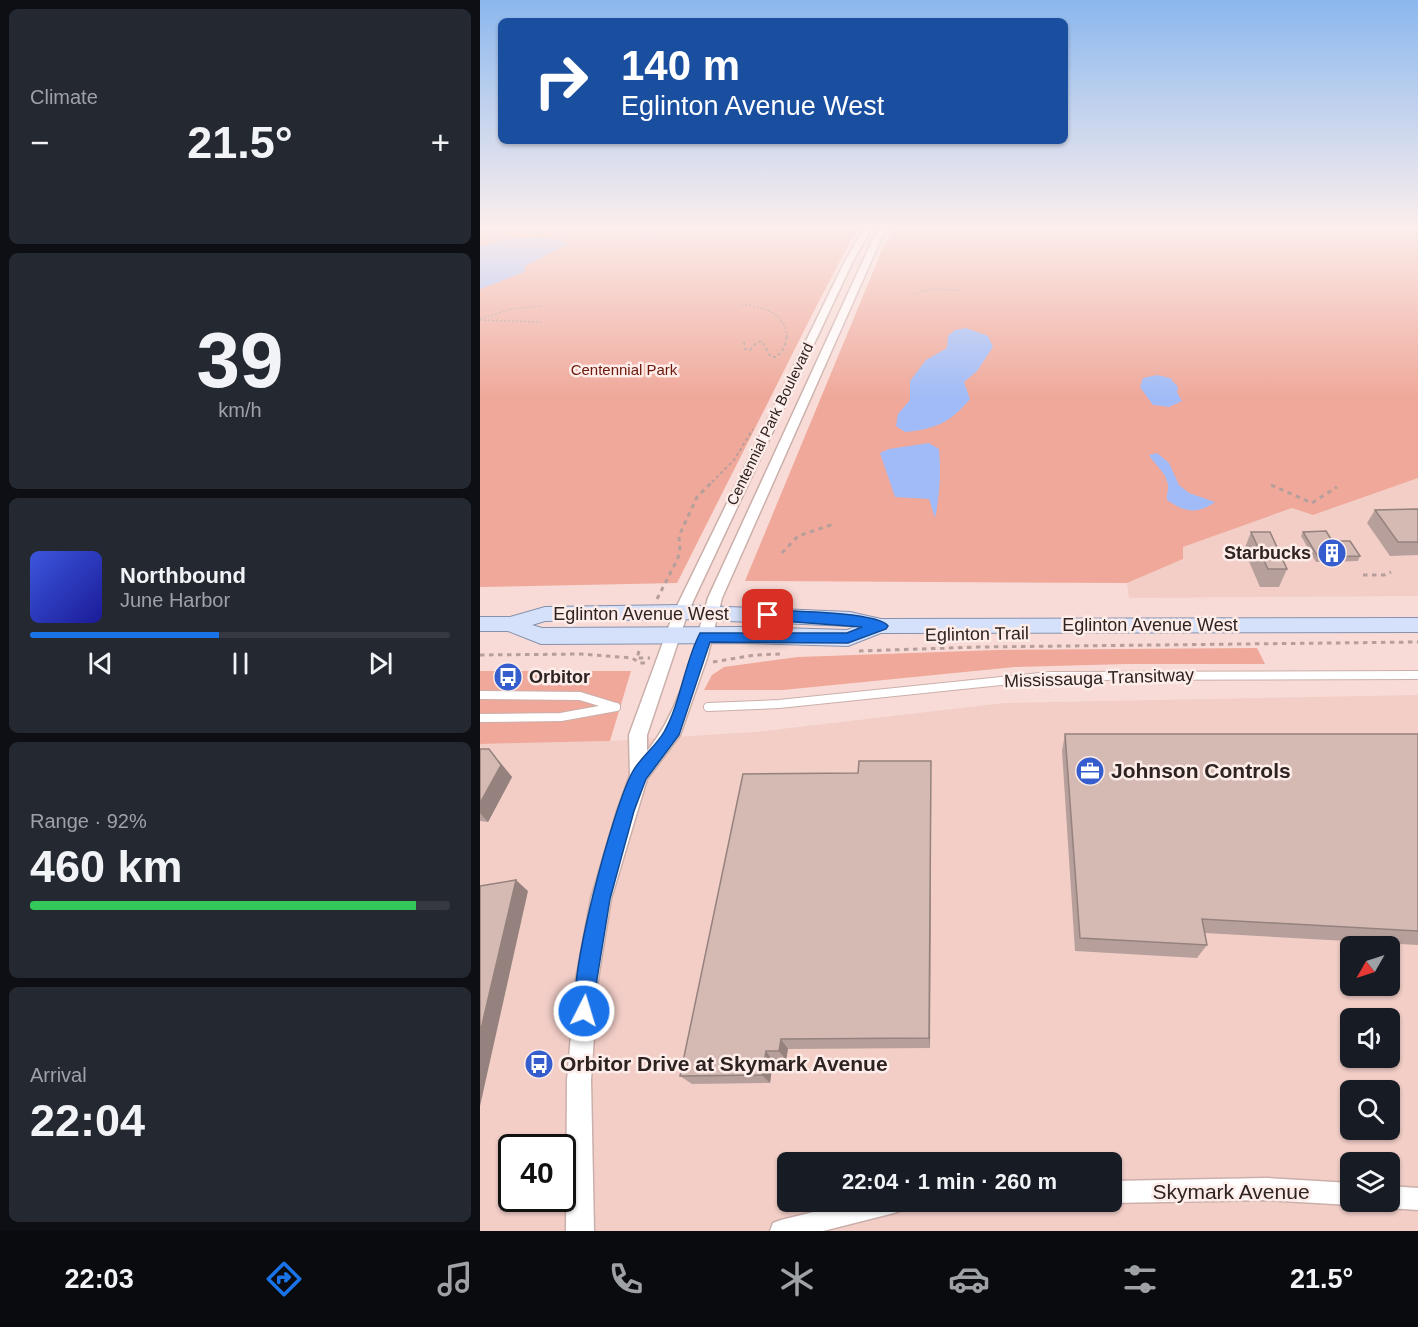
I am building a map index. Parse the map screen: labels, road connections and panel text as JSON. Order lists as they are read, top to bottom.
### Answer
{
  "streets": {
    "main road": ["Eglinton Avenue West"],
    "street": ["Centennial Park Boulevard", "Skymark Avenue"],
    "lane": ["Mississauga Transitway"],
    "path": ["Eglinton Trail"]
  },
  "crossings": [
    ["Centennial Park Boulevard", "Eglinton Avenue West"]
  ],
  "parks": ["Centennial Park"],
  "places": {
    "building": ["Starbucks"],
    "bus stop": ["Orbitor", "Orbitor Drive at Skymark Avenue"],
    "office": ["Johnson Controls"]
  },
  "north": "bottom left",
  "page": {
    "tile": [
      "Climate",
      ["39", "km/h"],
      ["Range · 92%", "460 km"],
      ["Arrival", "22:04"]
    ],
    "turn": ["140 m", "Eglinton Avenue West"],
    "heat": ["−", "21.5°", "+"],
    "song": ["Northbound", "June Harbor"],
    "limit": "40",
    "trip": "22:04 · 1 min · 260 m",
    "tabs": ["22:03", "21.5°"]
  }
}
